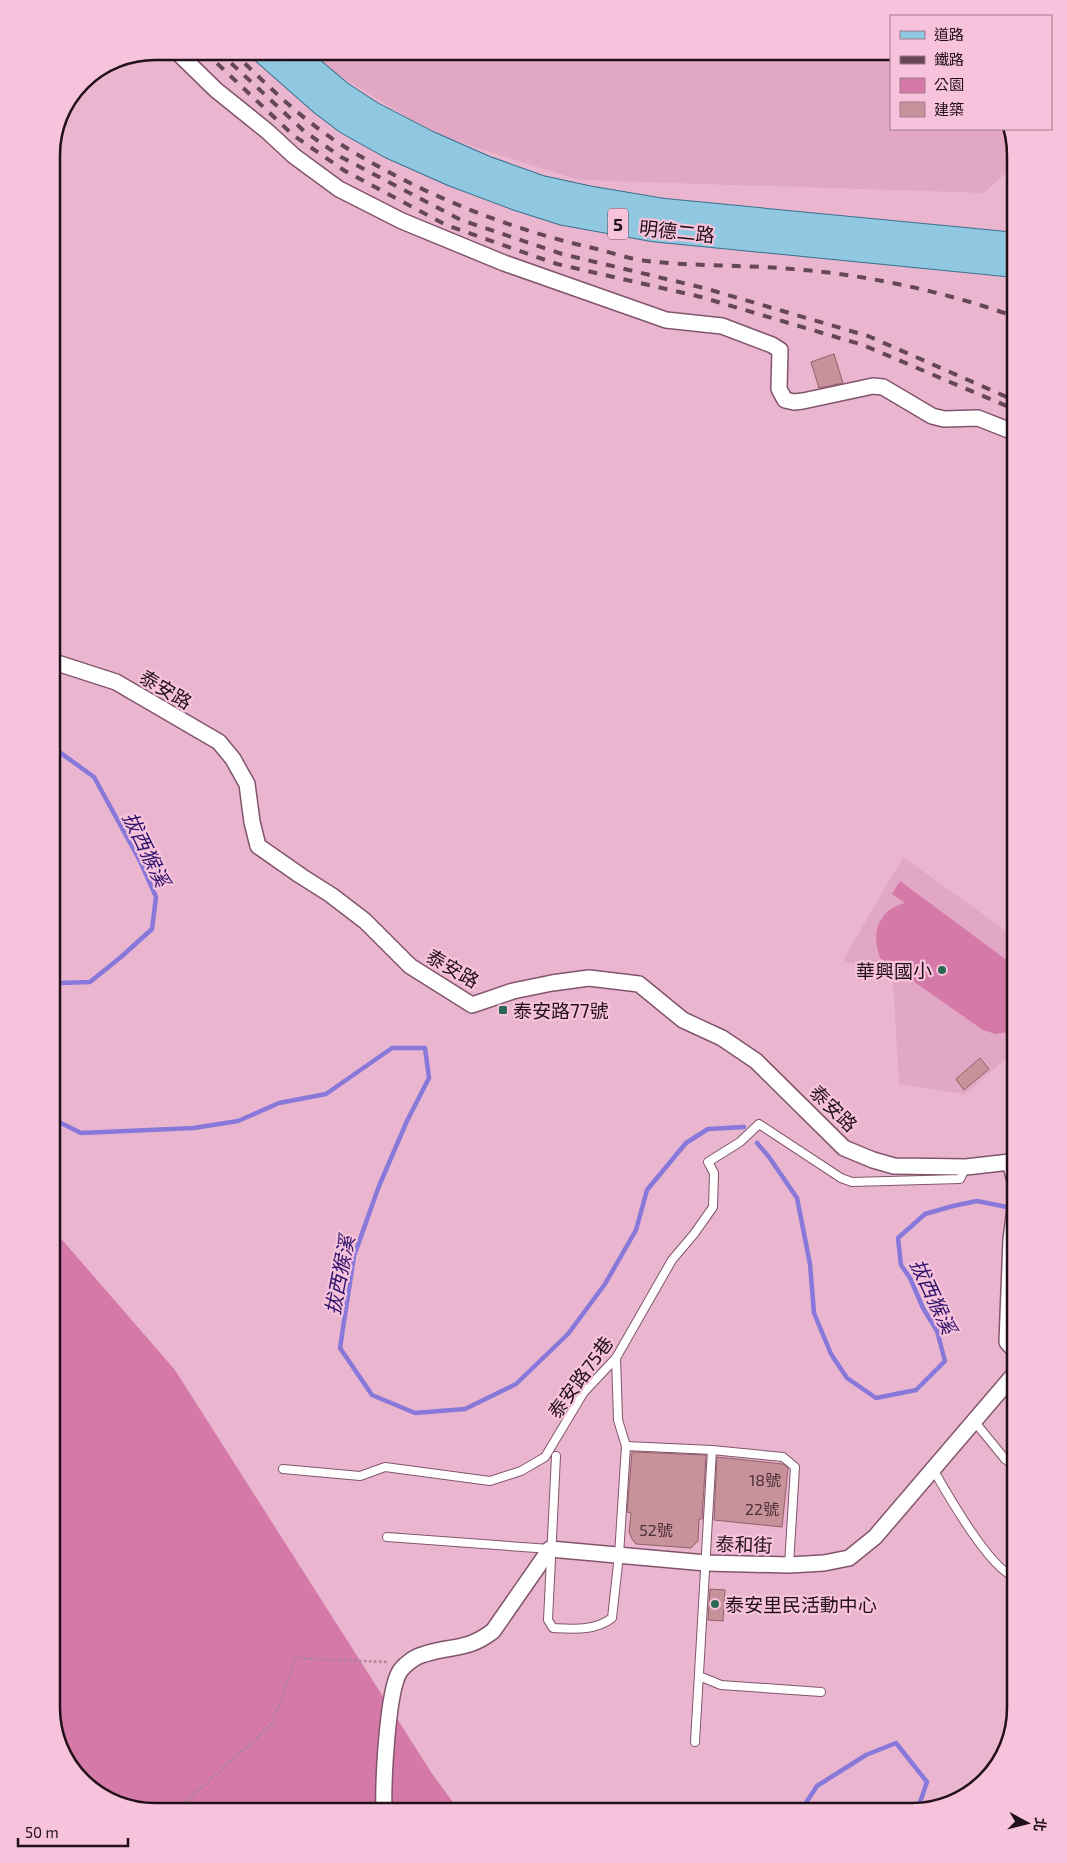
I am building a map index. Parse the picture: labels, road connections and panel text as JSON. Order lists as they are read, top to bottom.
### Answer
{
  "streets": {
    "main road": ["5", "明德二路"],
    "street": ["泰安路", "泰和街"],
    "lane": ["泰安路75巷"]
  },
  "crossings": [
    ["泰安路", "泰安路75巷"]
  ],
  "water": ["拔西猴溪"],
  "places": {
    "other": ["華興國小", "泰安里民活動中心"],
    "transit": ["泰安路77號"]
  },
  "house_numbers": ["18號", "22號", "52號"],
  "legend": [
    "道路",
    "鐵路",
    "公園",
    "建築"
  ],
  "scale_bar": "50 m",
  "north": "right"
}
